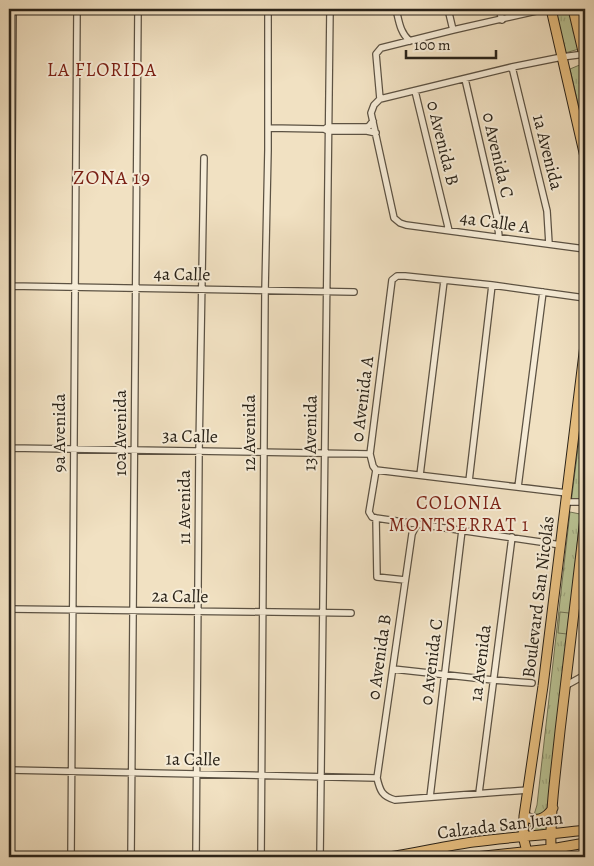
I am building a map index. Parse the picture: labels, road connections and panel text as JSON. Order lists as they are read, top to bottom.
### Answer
{
  "streets": {
    "main road": ["Boulevard San Nicolás", "Calzada San Juan"],
    "street": [
      "0 Avenida B",
      "1a Avenida",
      "0 Avenida C",
      "4a Calle A",
      "4a Calle",
      "0 Avenida A",
      "9a Avenida",
      "10a Avenida",
      "12 Avenida",
      "13 Avenida",
      "3a Calle",
      "11 Avenida",
      "2a Calle",
      "1a Calle"
    ]
  },
  "crossings": [
    ["0 Avenida B", "0 Avenida C"],
    ["0 Avenida B", "4a Calle A"],
    ["0 Avenida B", "1a Calle"],
    ["1a Avenida", "4a Calle A"],
    ["0 Avenida C", "4a Calle A"],
    ["4a Calle", "9a Avenida"],
    ["4a Calle", "10a Avenida"],
    ["4a Calle", "12 Avenida"],
    ["4a Calle", "13 Avenida"],
    ["4a Calle", "11 Avenida"],
    ["0 Avenida A", "3a Calle"],
    ["9a Avenida", "3a Calle"],
    ["9a Avenida", "2a Calle"],
    ["9a Avenida", "1a Calle"],
    ["10a Avenida", "3a Calle"],
    ["10a Avenida", "2a Calle"],
    ["10a Avenida", "1a Calle"],
    ["12 Avenida", "3a Calle"],
    ["12 Avenida", "2a Calle"],
    ["12 Avenida", "1a Calle"],
    ["13 Avenida", "3a Calle"],
    ["13 Avenida", "2a Calle"],
    ["13 Avenida", "1a Calle"],
    ["3a Calle", "11 Avenida"],
    ["11 Avenida", "2a Calle"],
    ["11 Avenida", "1a Calle"],
    ["Boulevard San Nicolás", "Calzada San Juan"]
  ],
  "districts": ["LA FLORIDA", "ZONA 19", "COLONIA MONTSERRAT 1"],
  "scale_bar": "100 m"
}
